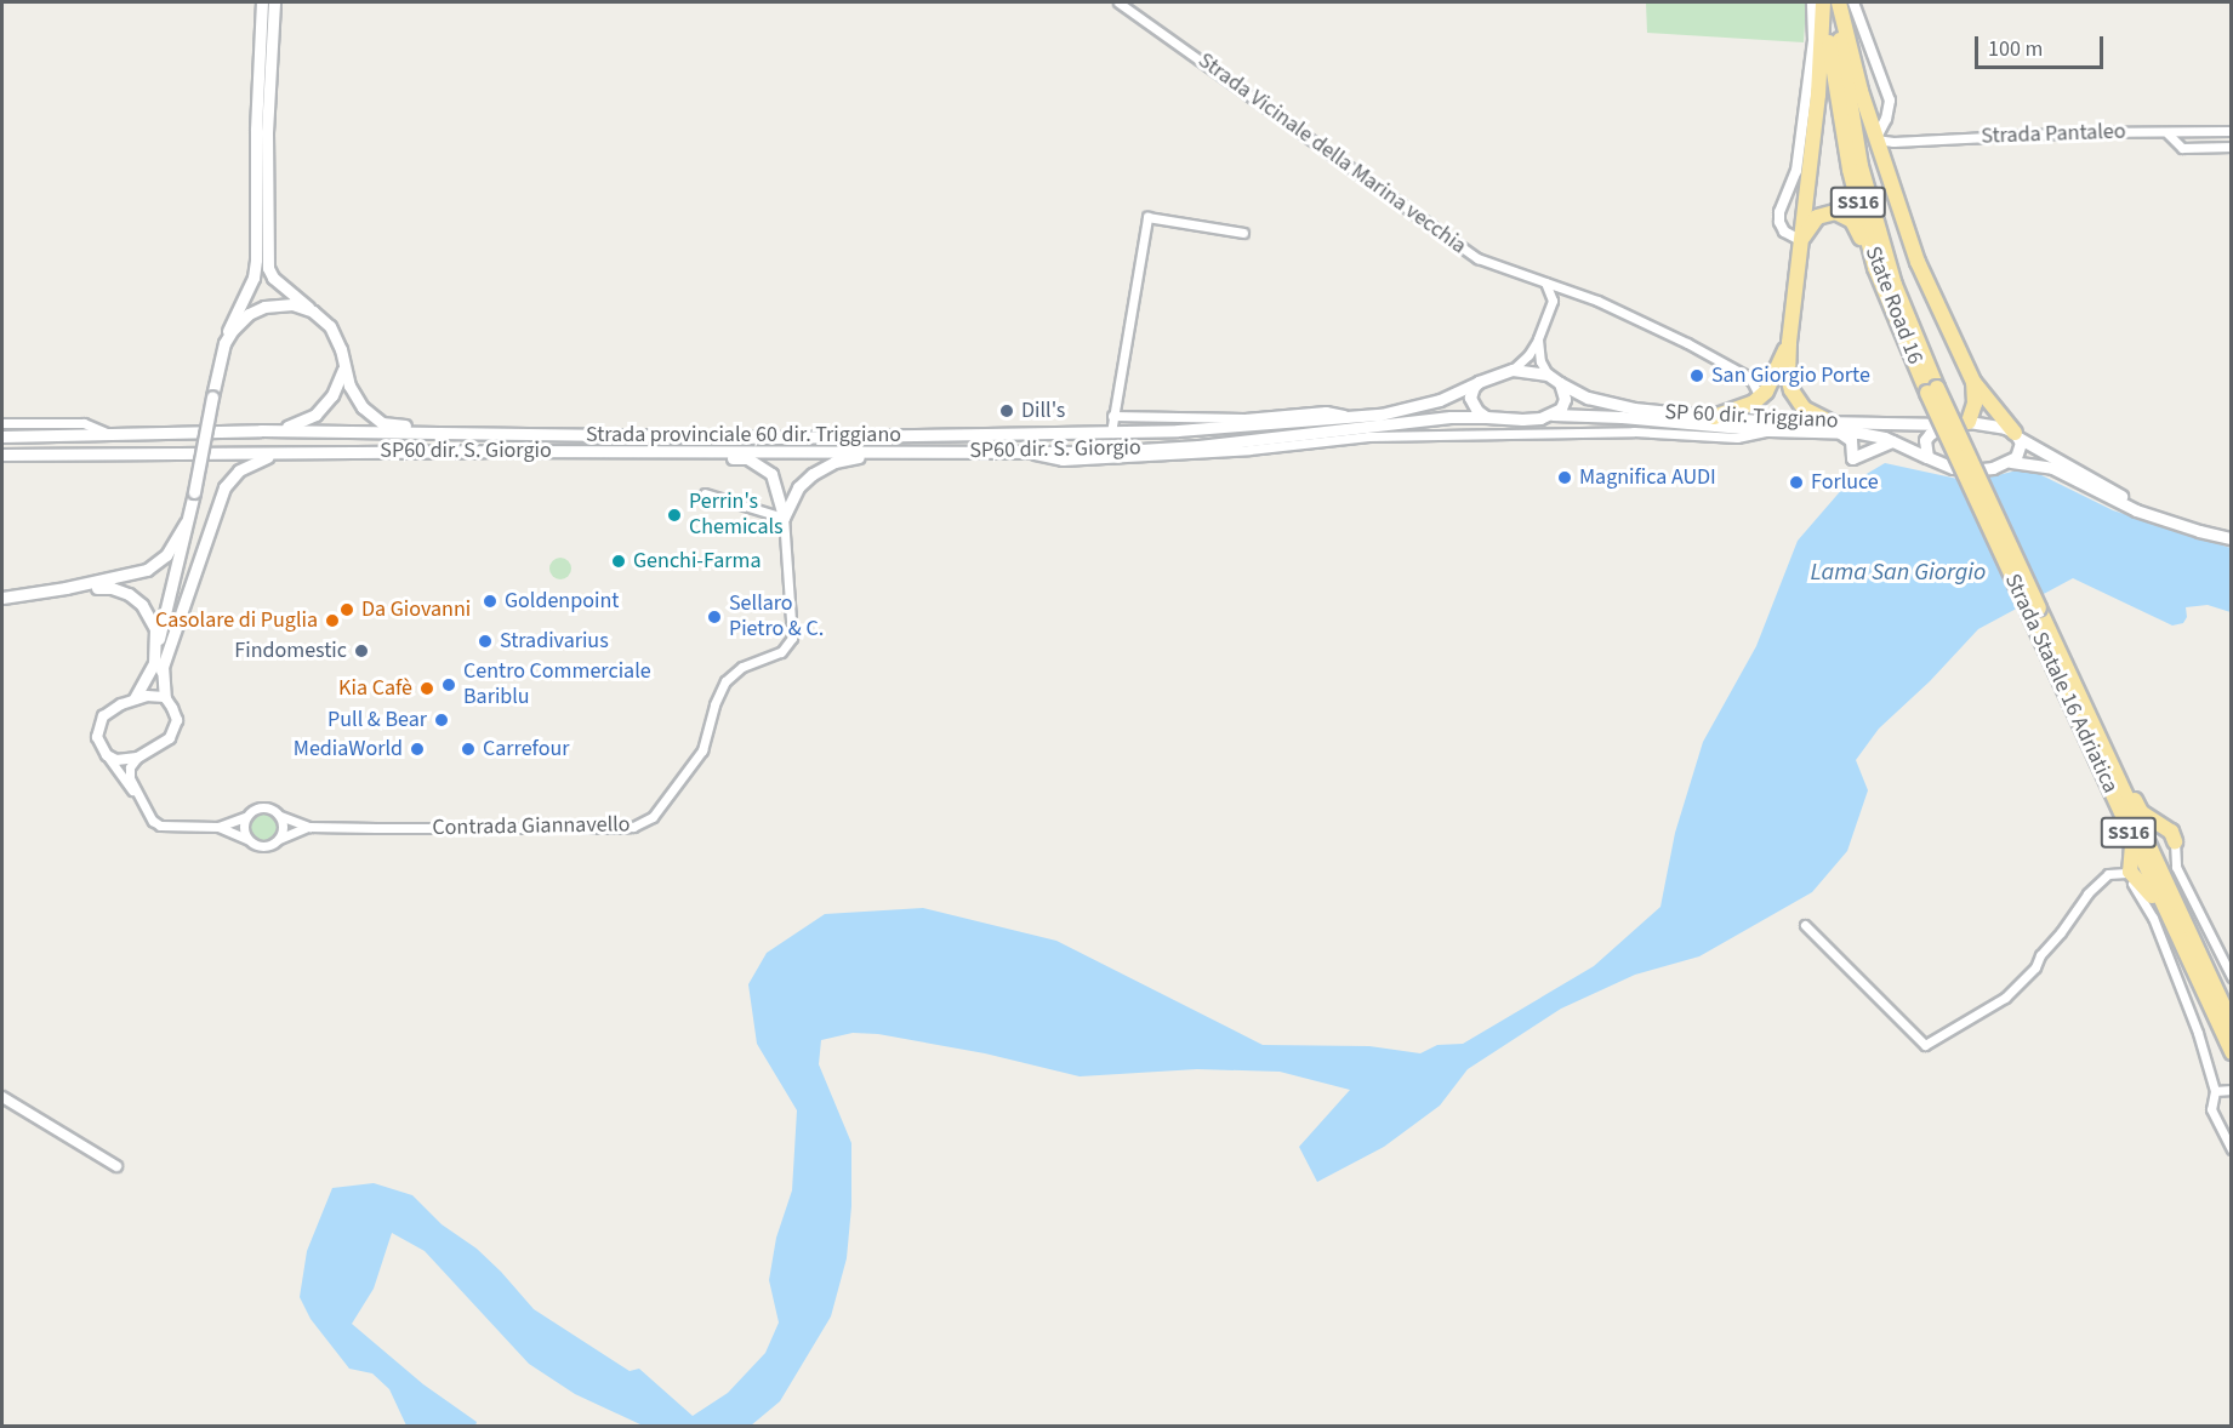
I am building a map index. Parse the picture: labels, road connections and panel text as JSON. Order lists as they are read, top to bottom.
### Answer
{
  "streets": {
    "highway": ["SS16", "State Road 16", "Strada Statale 16 Adriatica"],
    "main road": ["SP 60 dir. Triggiano", "Strada provinciale 60 dir. Triggiano", "SP60 dir. S. Giorgio"],
    "street": ["Strada Pantaleo", "Strada Vicinale della Marina vecchia", "Contrada Giannavello"]
  },
  "crossings": [
    ["Strada Pantaleo", "SS16"],
    ["SS16", "State Road 16"],
    ["SS16", "SP 60 dir. Triggiano"],
    ["SS16", "Strada Statale 16 Adriatica"],
    ["State Road 16", "Strada Statale 16 Adriatica"]
  ],
  "water": ["Lama San Giorgio"],
  "places": [
    "San Giorgio Porte",
    "Dill's",
    "Magnifica AUDI",
    "Forluce",
    "Perrin's Chemicals",
    "Genchi-Farma",
    "Goldenpoint",
    "Da Giovanni",
    "Sellaro Pietro & C.",
    "Casolare di Puglia",
    "Stradivarius",
    "Findomestic",
    "Centro Commerciale Bariblu",
    "Kia Cafè",
    "Pull & Bear",
    "MediaWorld",
    "Carrefour"
  ],
  "scale_bar": "100 m"
}
